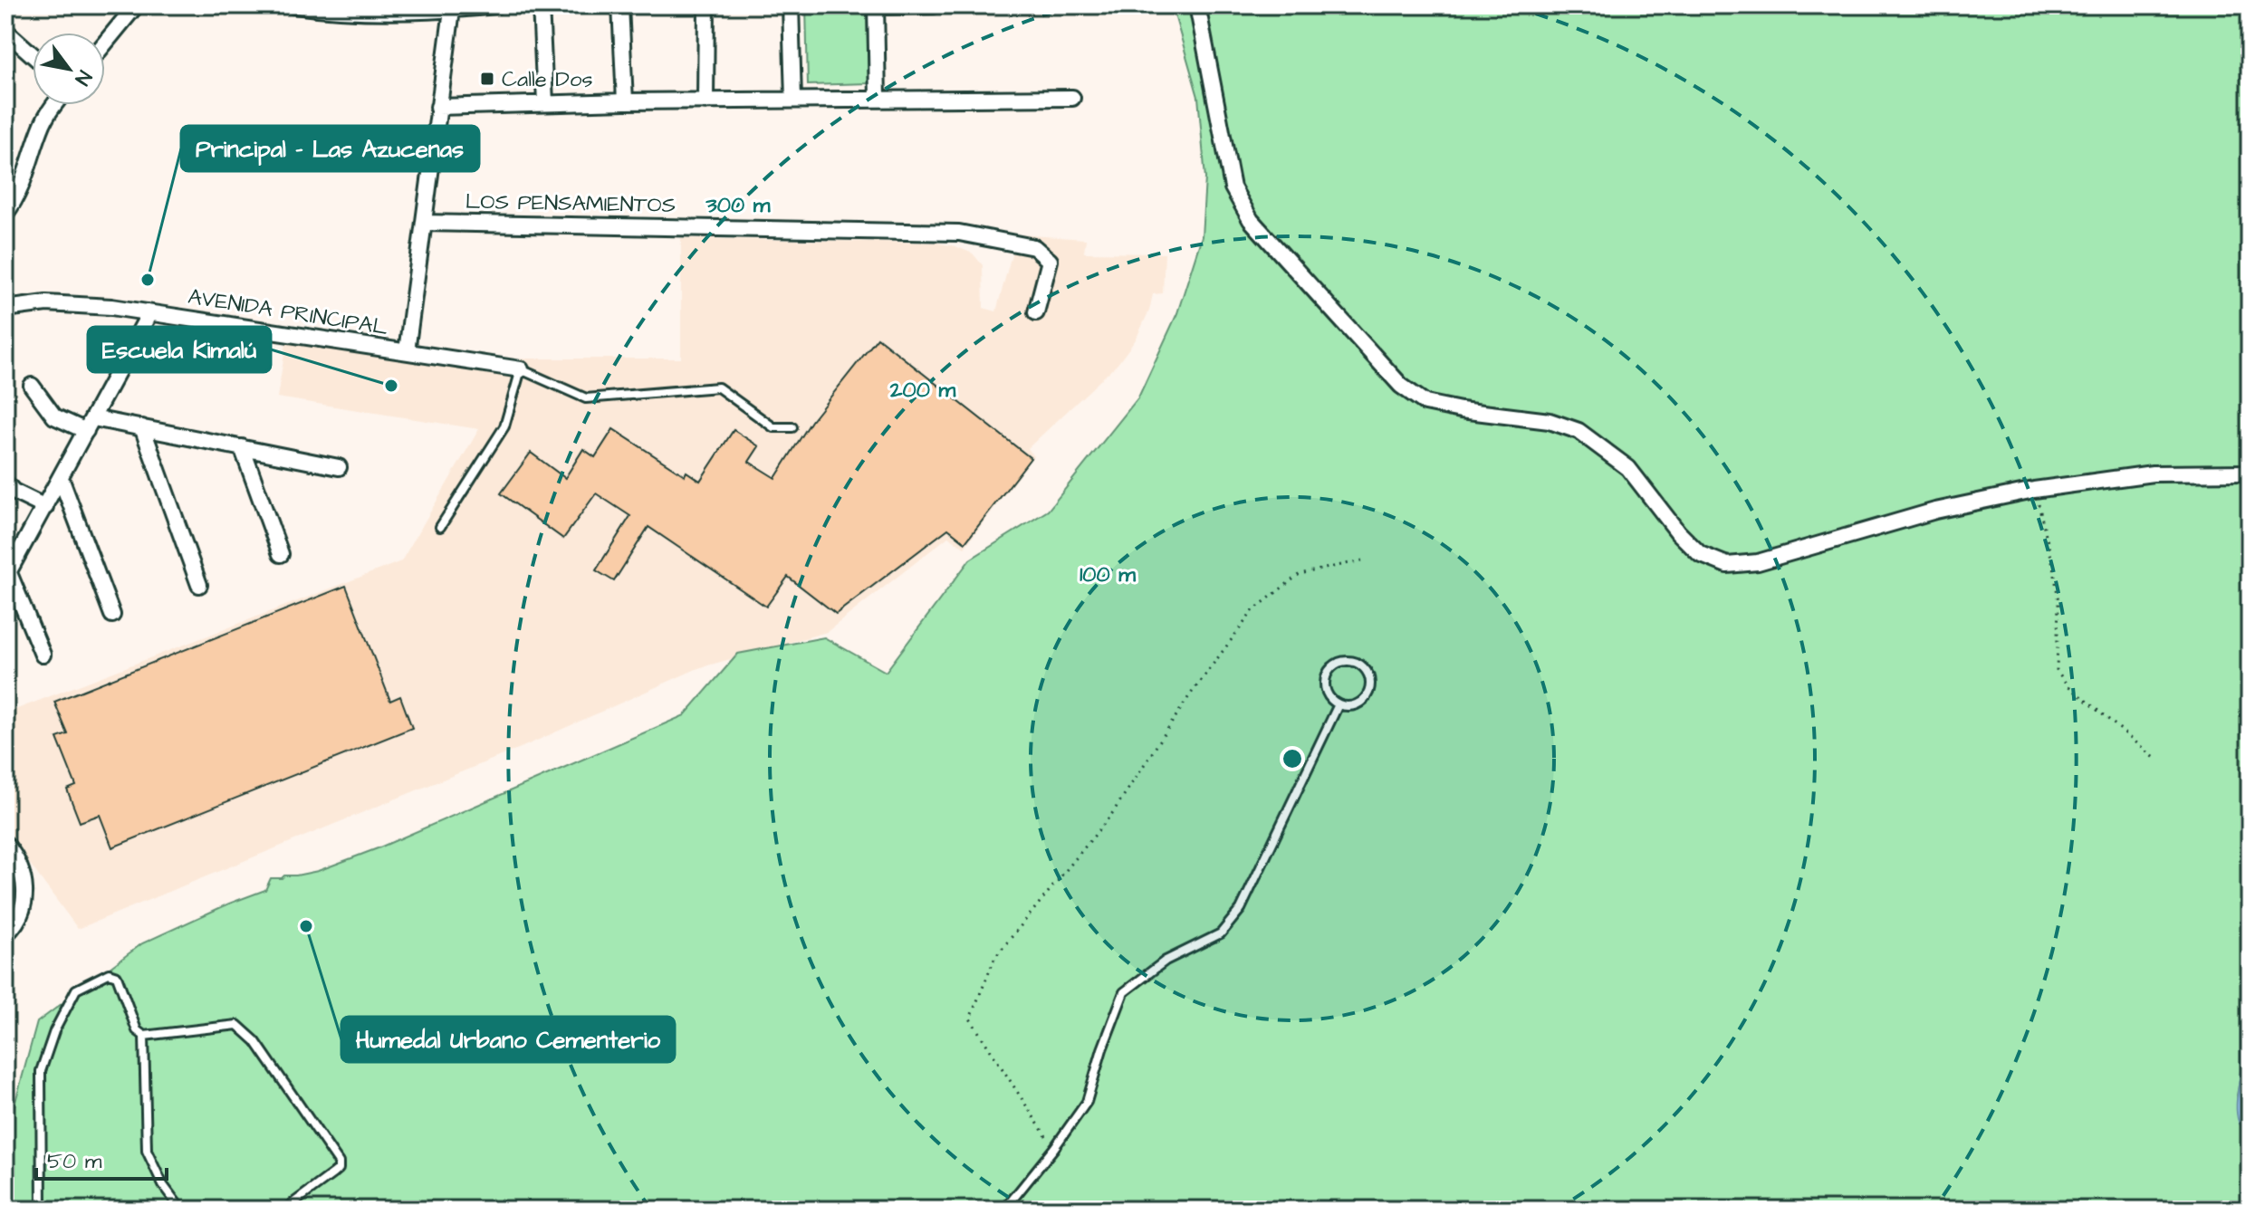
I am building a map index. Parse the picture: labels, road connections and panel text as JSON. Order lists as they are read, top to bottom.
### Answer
{
  "streets": {
    "street": ["LOS PENSAMIENTOS", "AVENIDA PRINCIPAL"]
  },
  "places": {
    "transit": ["Calle Dos"],
    "other": ["Principal - Las Azucenas", "Escuela Kimalú", "Humedal Urbano Cementerio"]
  },
  "scale_bar": "50 m",
  "north": "bottom right",
  "rings": ["300 m", "200 m", "100 m"]
}
